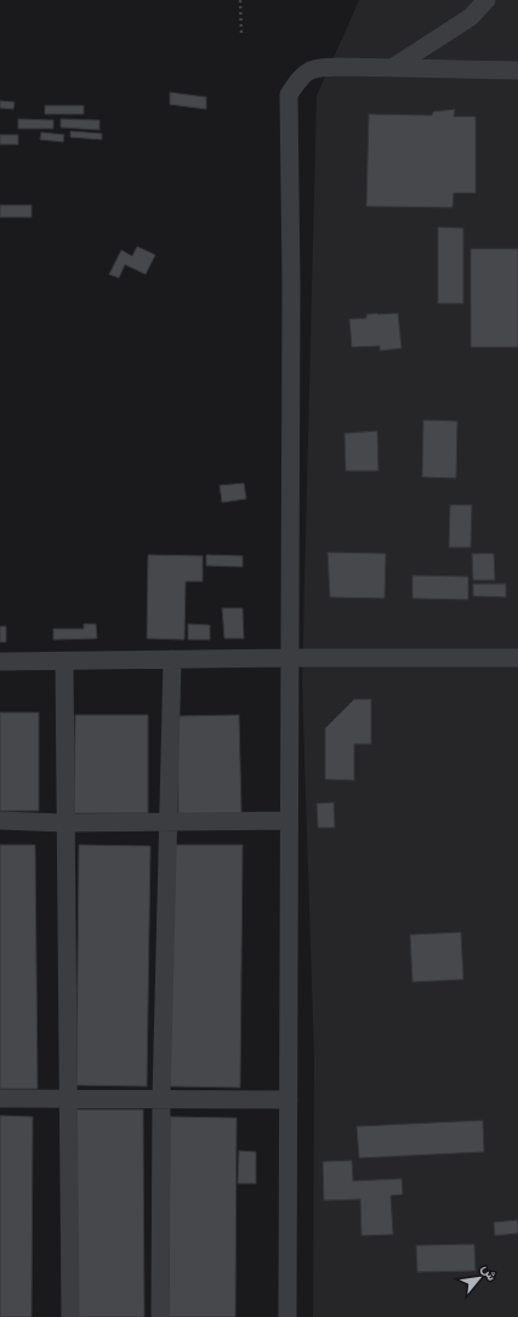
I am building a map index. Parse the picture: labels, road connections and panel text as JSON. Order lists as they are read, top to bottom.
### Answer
{
  "north": "top right"
}
